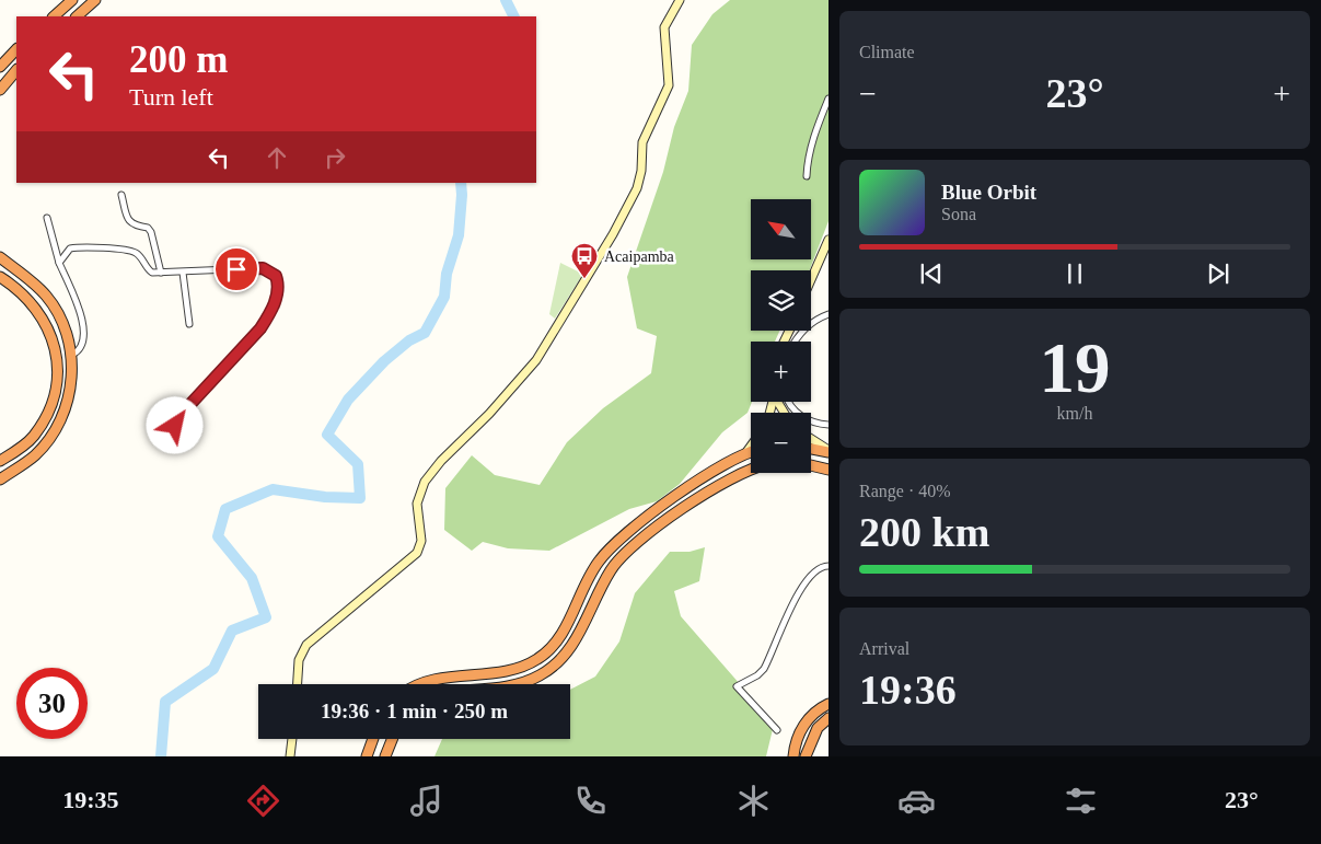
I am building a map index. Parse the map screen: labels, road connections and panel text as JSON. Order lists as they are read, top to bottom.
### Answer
{
  "places": {
    "bus stop": ["Acaipamba"]
  },
  "north": "top left",
  "page": {
    "tile": [
      "Climate",
      ["19", "km/h"],
      ["Range · 40%", "200 km"],
      ["Arrival", "19:36"]
    ],
    "turn": ["200 m", "Turn left"],
    "heat": ["−", "23°", "+"],
    "song": ["Blue Orbit", "Sona"],
    "map_buttons": ["+", "−"],
    "limit": "30",
    "trip": "19:36 · 1 min · 250 m",
    "tabs": ["19:35", "23°"]
  }
}
